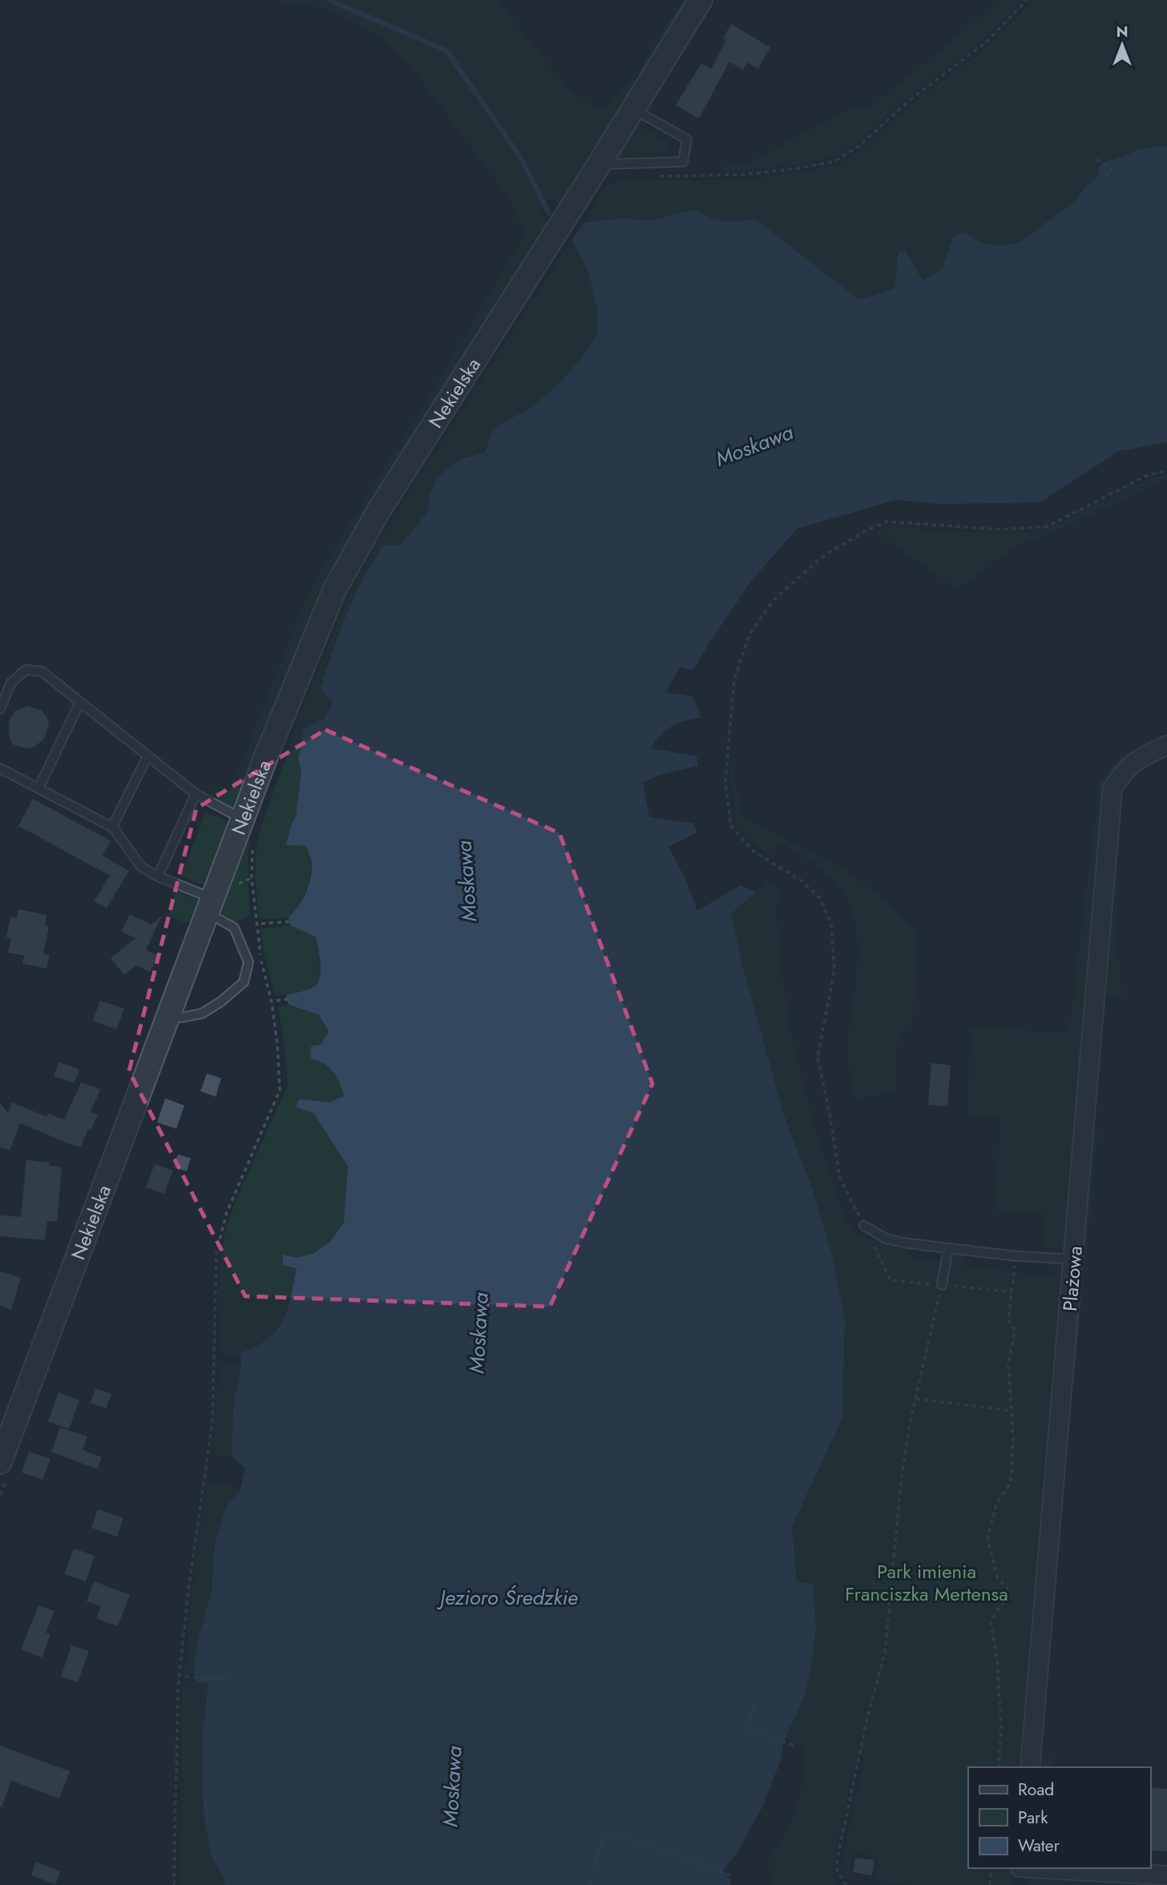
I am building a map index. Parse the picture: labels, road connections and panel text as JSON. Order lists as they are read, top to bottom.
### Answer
{
  "streets": {
    "street": ["Nekielska", "Plażowa"]
  },
  "water": ["Moskawa", "Jezioro Średzkie"],
  "parks": ["Park imienia Franciszka Mertensa"],
  "legend": ["Road", "Park", "Water"],
  "north": "top"
}
